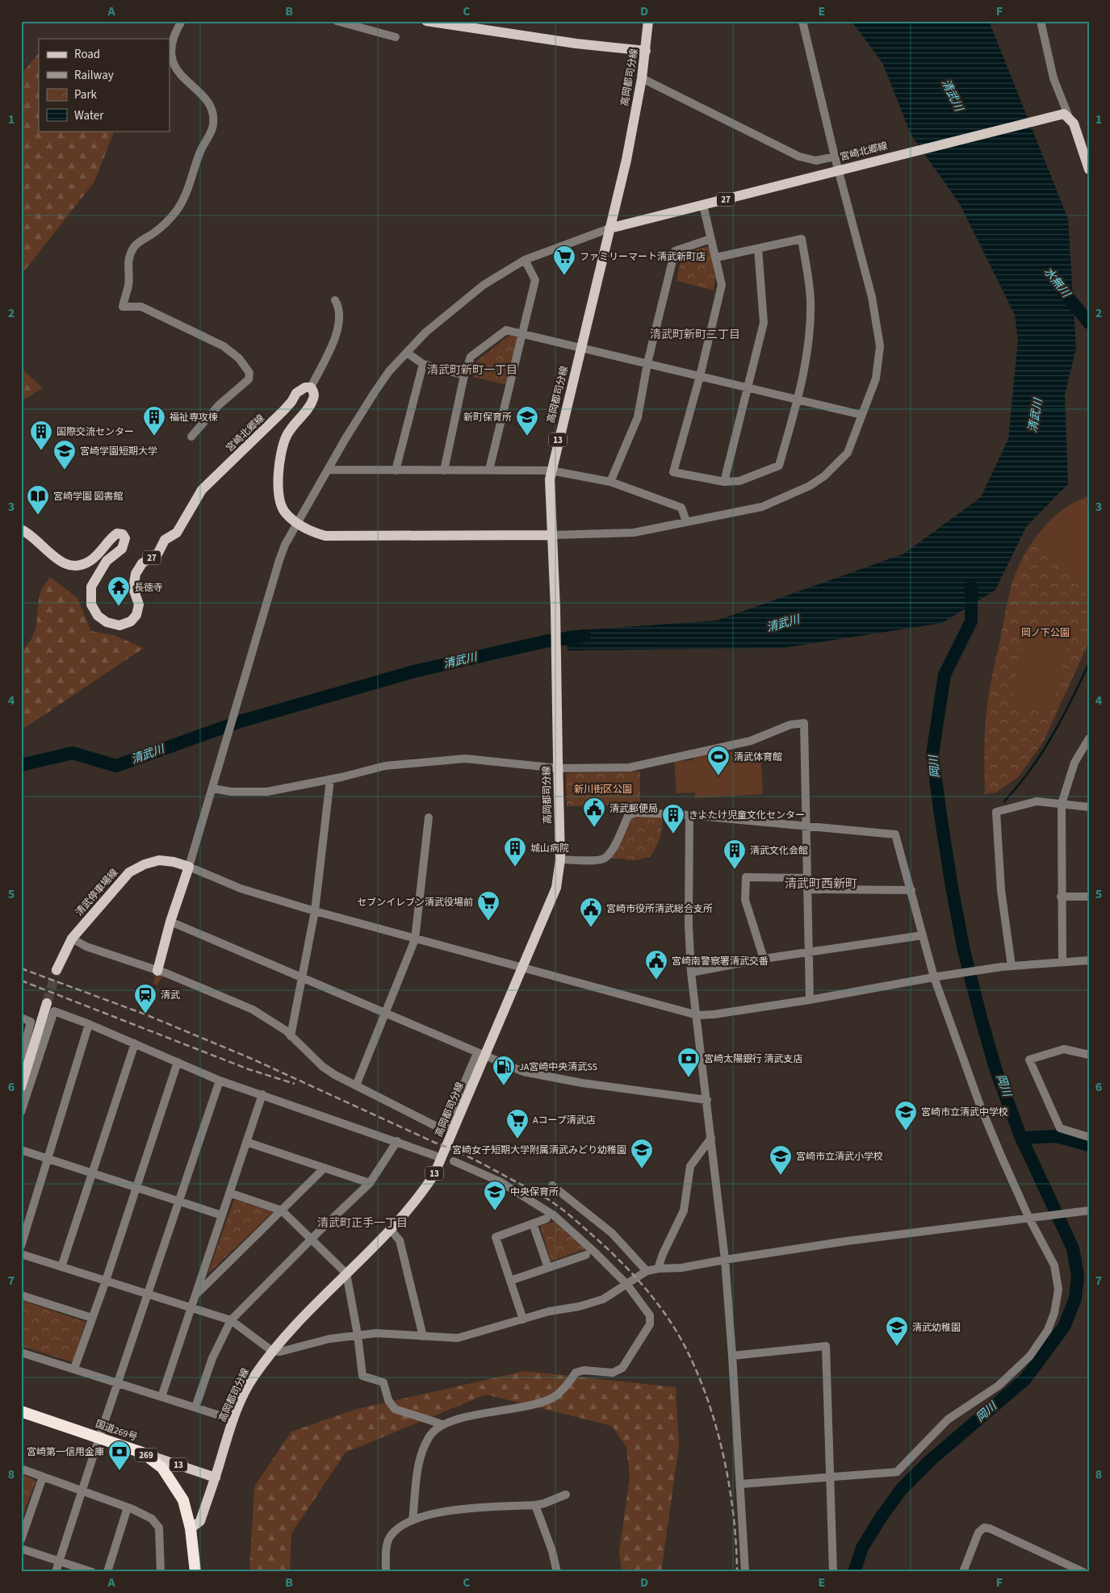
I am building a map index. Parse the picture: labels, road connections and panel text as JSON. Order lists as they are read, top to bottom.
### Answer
{
  "streets": {
    "highway": ["国道269号", "269"],
    "main road": [
      "高岡都司分線",
      "宮崎北郷線",
      "27",
      "13",
      "清武停車場線"
    ]
  },
  "crossings": [
    ["高岡都司分線", "宮崎北郷線"],
    ["高岡都司分線", "13"],
    ["高岡都司分線", "国道269号"],
    ["13", "国道269号"]
  ],
  "districts": [
    "清武町新町二丁目",
    "清武町新町一丁目",
    "清武町西新町",
    "清武町正手一丁目"
  ],
  "water": ["清武川", "水無川", "岡川"],
  "parks": ["岡ノ下公園", "新川街区公園"],
  "places": {
    "supermarket": ["ファミリーマート清武新町店", "セブンイレブン清武役場前", "Aコープ清武店"],
    "building": [
      "福祉専攻棟",
      "国際交流センター",
      "きよたけ児童文化センター",
      "城山病院",
      "清武文化会館"
    ],
    "school or university": [
      "新町保育所",
      "宮崎学園短期大学",
      "宮崎市立清武中学校",
      "宮崎女子短期大学附属清武みどり幼稚園",
      "宮崎市立清武小学校",
      "中央保育所",
      "清武幼稚園"
    ],
    "library": ["宮崎学園 図書館"],
    "temple": ["長徳寺"],
    "sports": ["清武体育館"],
    "public building": ["清武郵便局", "宮崎市役所清武総合支所", "宮崎南警察署清武交番"],
    "station": ["清武"],
    "bank": ["宮崎太陽銀行 清武支店", "宮崎第一信用金庫"],
    "fuel station": ["JA宮崎中央清武SS"]
  },
  "legend": [
    "Road",
    "Railway",
    "Park",
    "Water"
  ],
  "grid": {
    "columns": [
      "A",
      "B",
      "C",
      "D",
      "E",
      "F"
    ],
    "rows": [
      "1",
      "2",
      "3",
      "4",
      "5",
      "6",
      "7",
      "8"
    ]
  }
}
